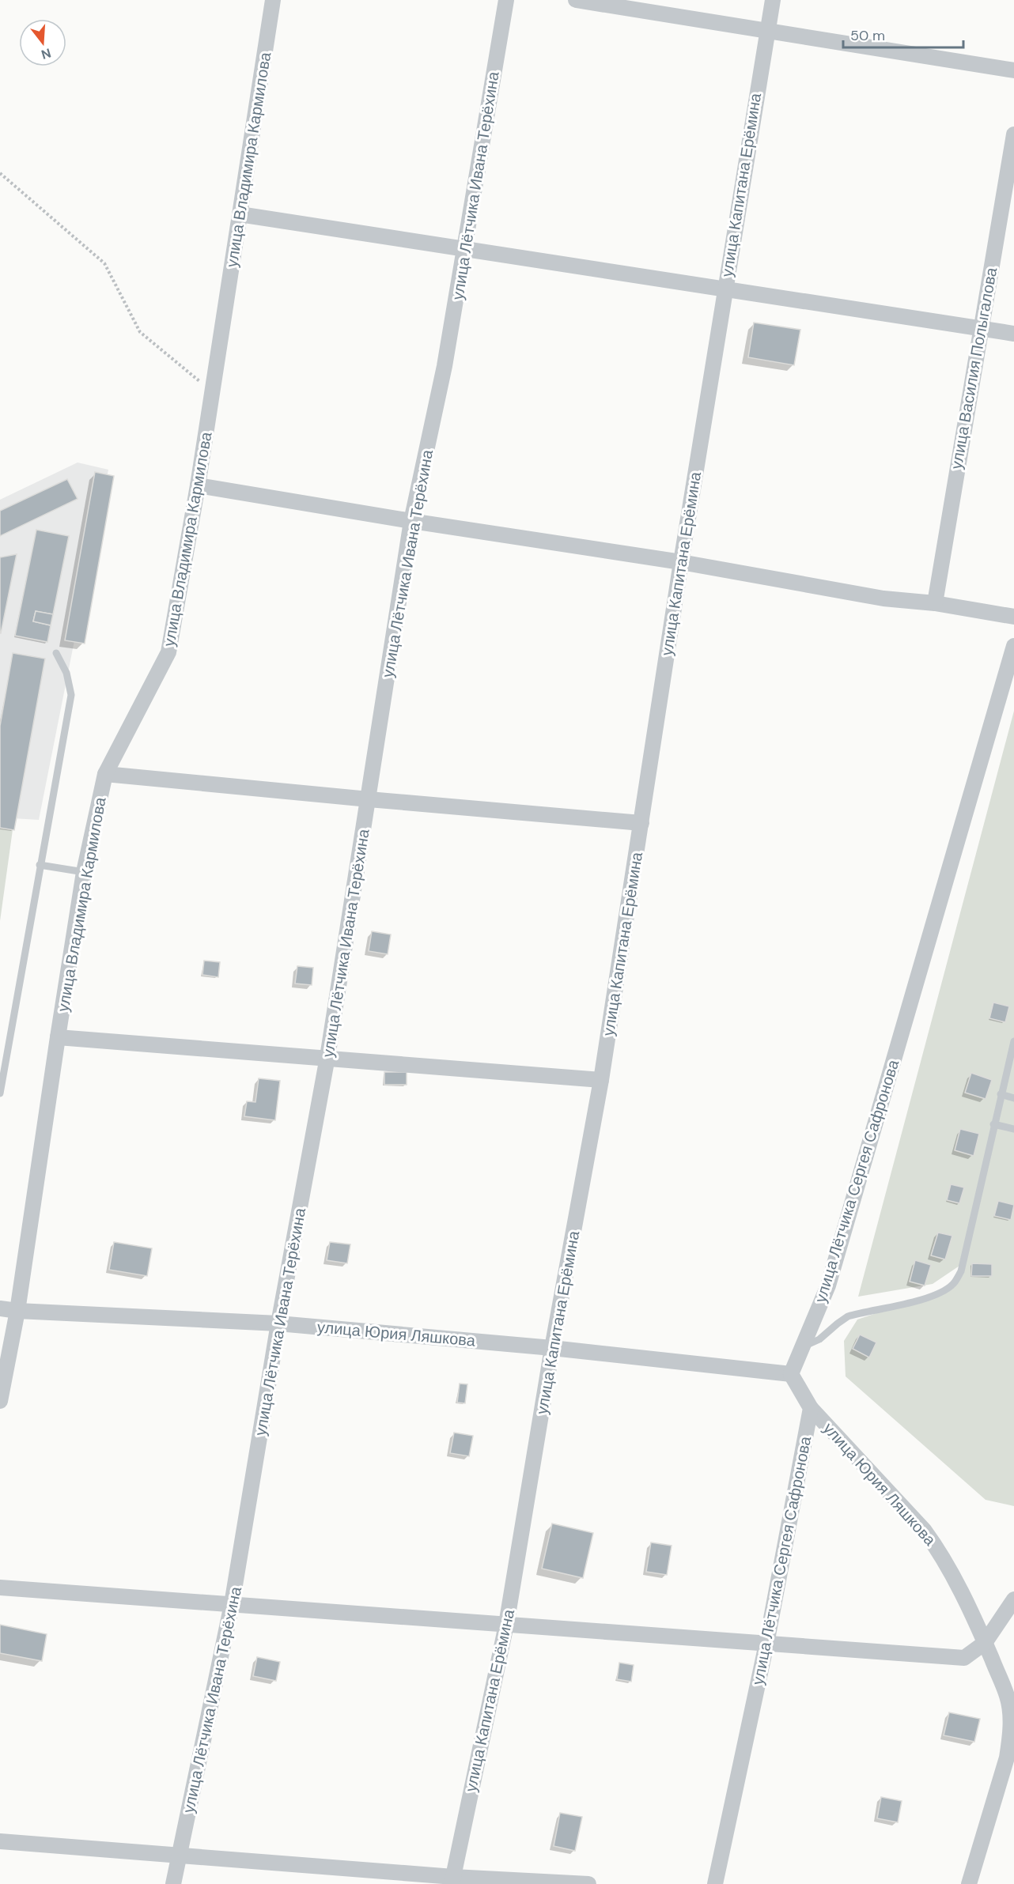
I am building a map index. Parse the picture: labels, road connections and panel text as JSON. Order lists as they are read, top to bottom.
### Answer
{
  "streets": {
    "street": [
      "улица Владимира Кармилова",
      "улица Капитана Ерёмина",
      "улица Лётчика Ивана Терёхина",
      "улица Василия Полыгалова",
      "улица Лётчика Сергея Сафронова",
      "улица Юрия Ляшкова"
    ]
  },
  "crossings": [
    ["улица Владимира Кармилова", "улица Юрия Ляшкова"],
    ["улица Капитана Ерёмина", "улица Юрия Ляшкова"],
    ["улица Лётчика Ивана Терёхина", "улица Юрия Ляшкова"],
    ["улица Лётчика Сергея Сафронова", "улица Юрия Ляшкова"]
  ],
  "scale_bar": "50 m",
  "north": "bottom"
}
